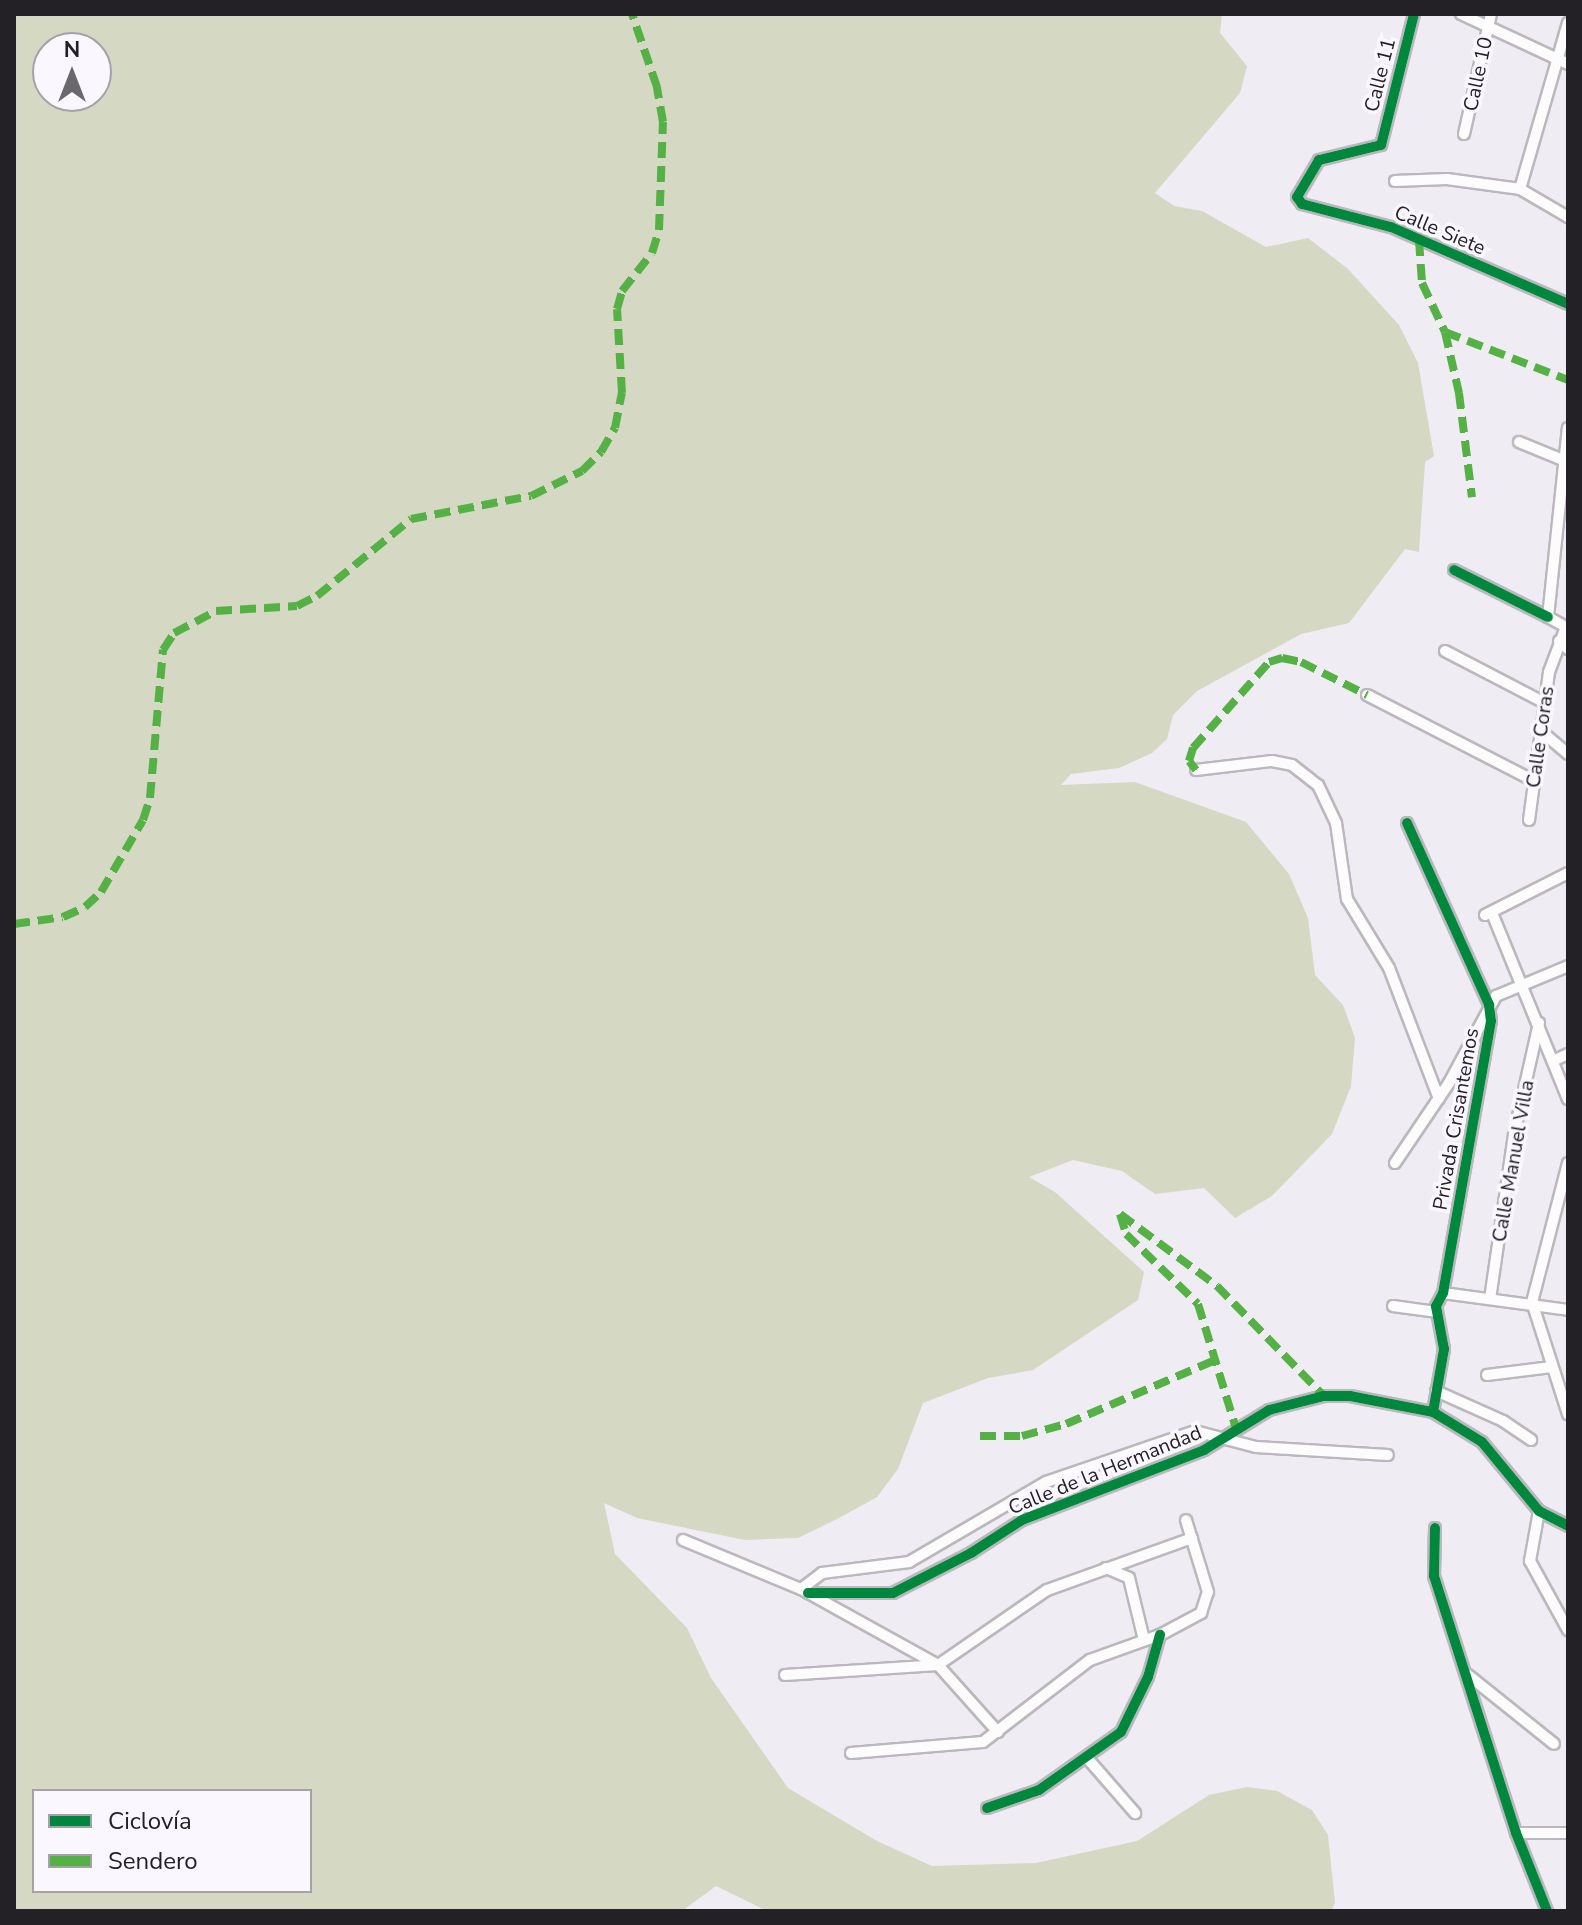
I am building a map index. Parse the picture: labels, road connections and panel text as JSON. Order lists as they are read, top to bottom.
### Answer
{
  "streets": {
    "street": [
      "Calle 10",
      "Calle 11",
      "Calle Siete",
      "Calle Coras",
      "Privada Crisantemos",
      "Calle Manuel Villa",
      "Calle de la Hermandad"
    ]
  },
  "crossings": [
    ["Calle 11", "Calle Siete"]
  ],
  "legend": ["Ciclovía", "Sendero"],
  "north": "top"
}
